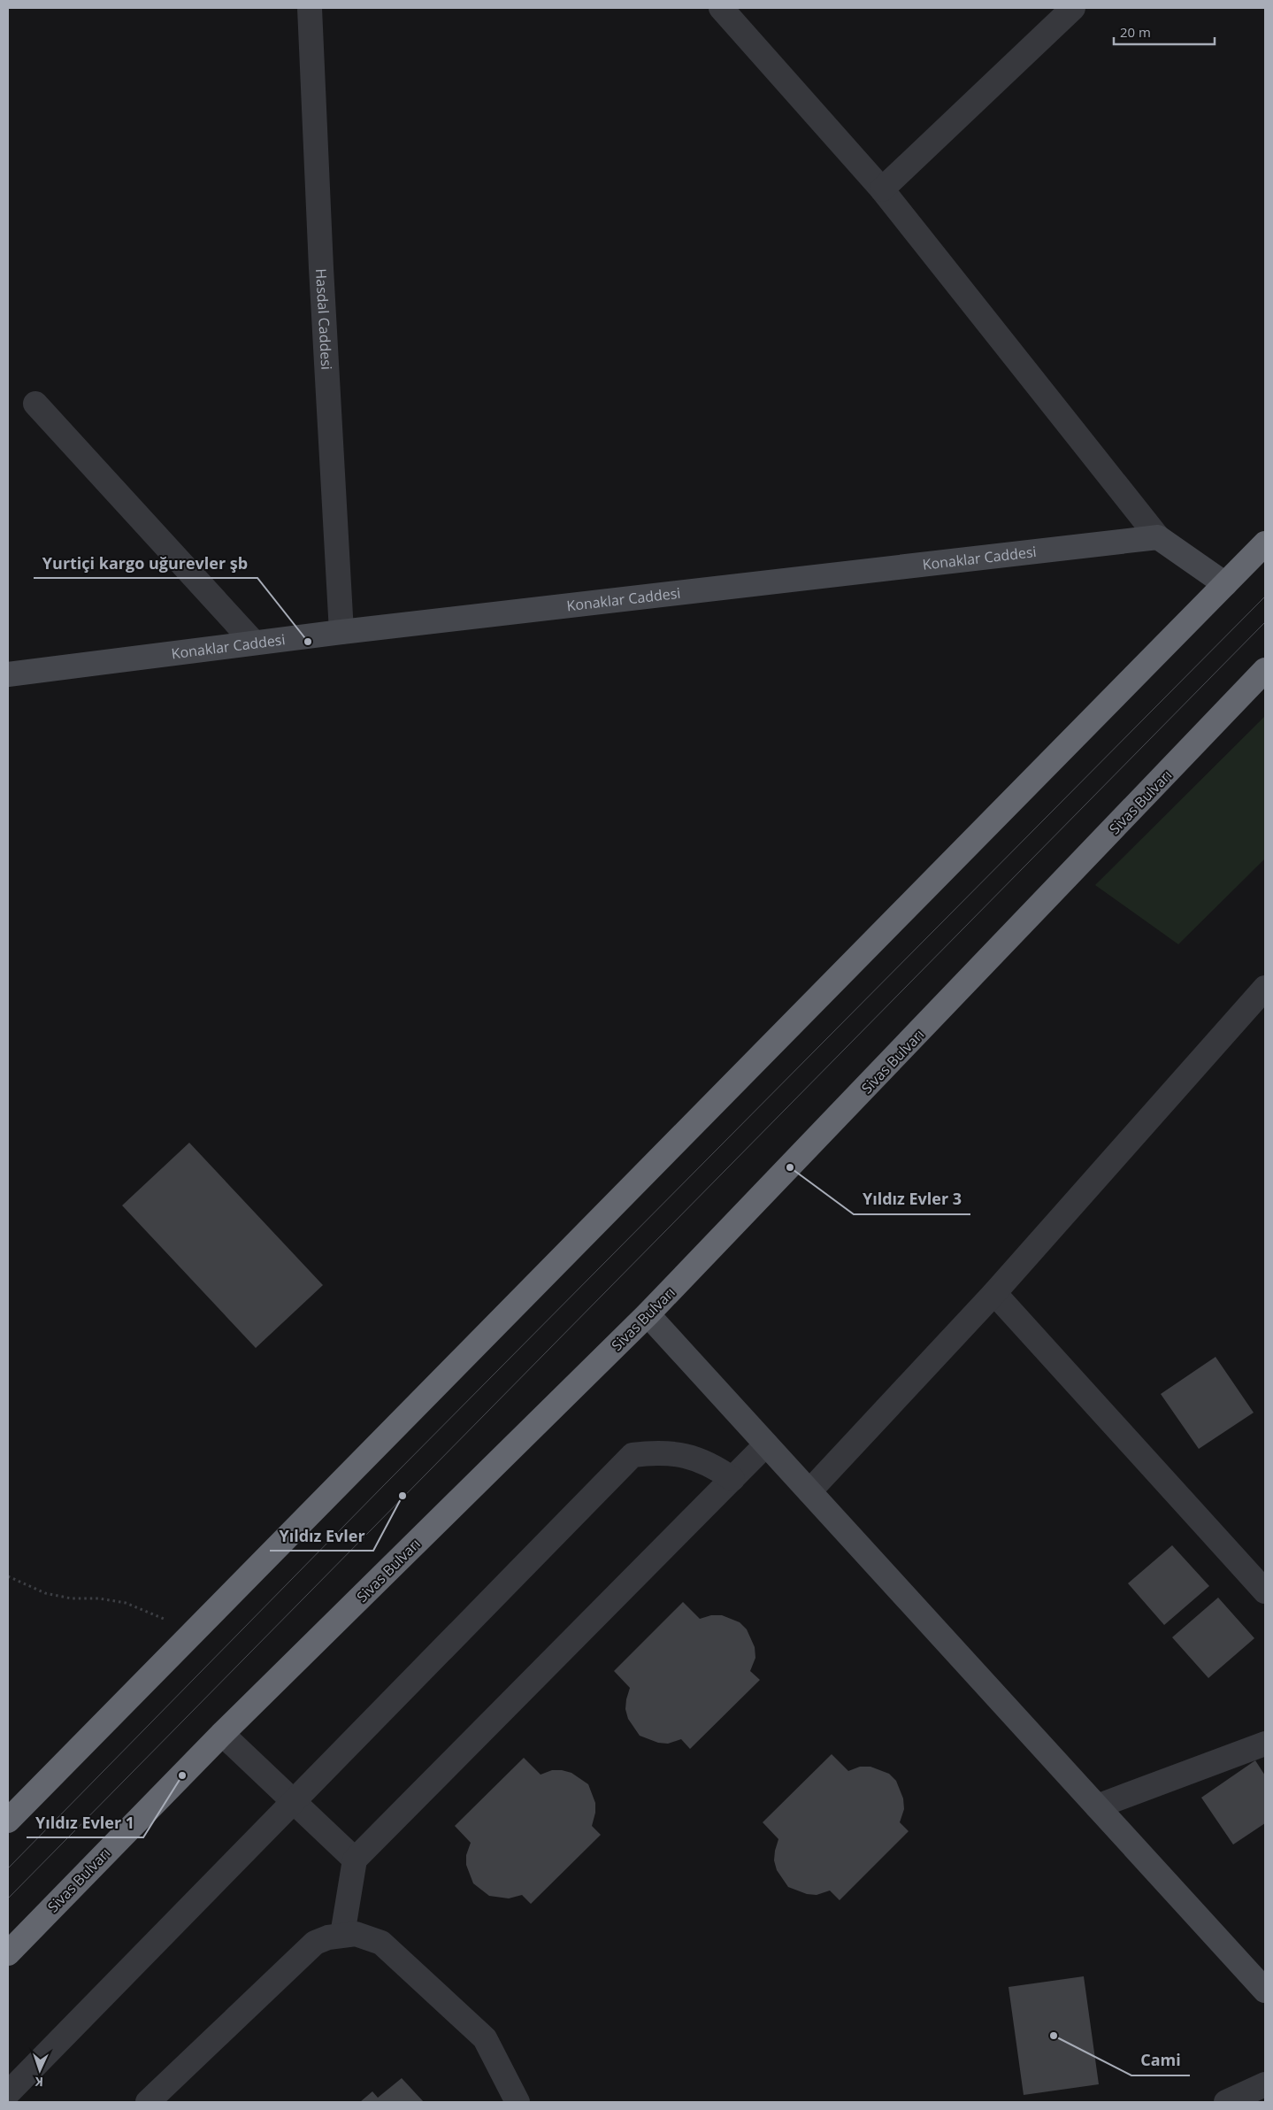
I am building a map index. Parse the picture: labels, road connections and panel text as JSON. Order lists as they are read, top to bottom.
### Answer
{
  "streets": {
    "highway": ["Sivas Bulvarı"],
    "street": ["Hasdal Caddesi", "Konaklar Caddesi"]
  },
  "crossings": [
    ["Hasdal Caddesi", "Konaklar Caddesi"]
  ],
  "places": [
    "Yurtiçi kargo uğurevler şb",
    "Yıldız Evler 3",
    "Yıldız Evler",
    "Yıldız Evler 1",
    "Cami"
  ],
  "scale_bar": "20 m",
  "north": "bottom"
}
